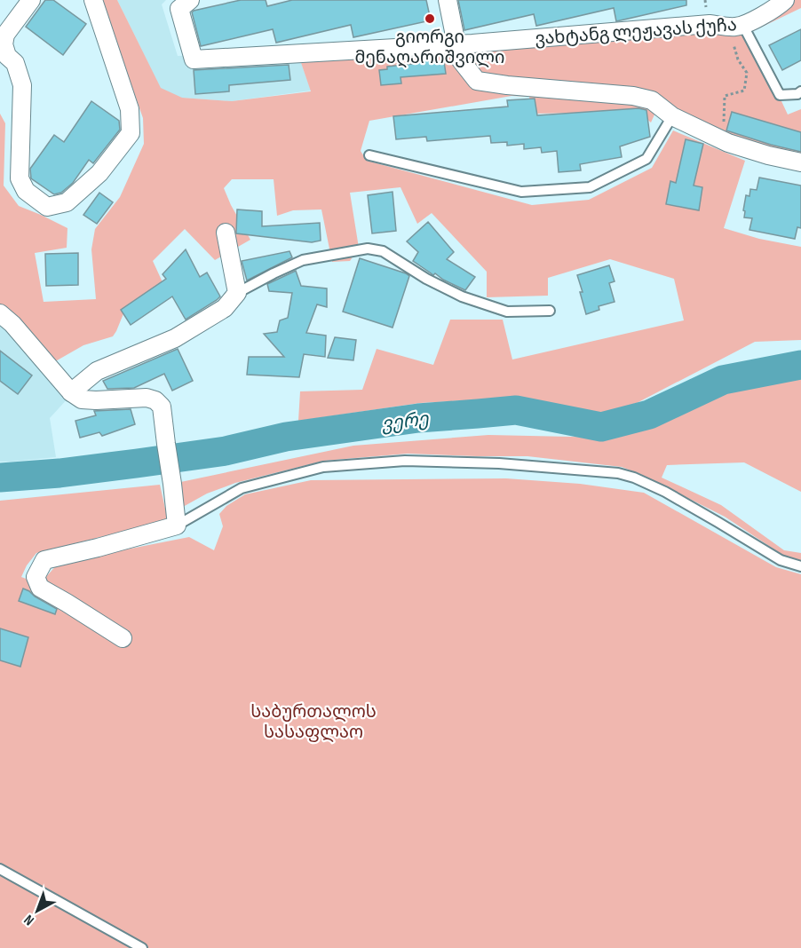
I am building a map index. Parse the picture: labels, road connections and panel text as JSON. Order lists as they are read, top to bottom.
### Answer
{
  "streets": {
    "street": ["ვახტანგ ლეჟავას ქუჩა"]
  },
  "water": ["ვერე"],
  "parks": ["საბურთალოს სასაფლაო"],
  "places": ["გიორგი მენაღარიშვილი"],
  "north": "bottom left"
}
